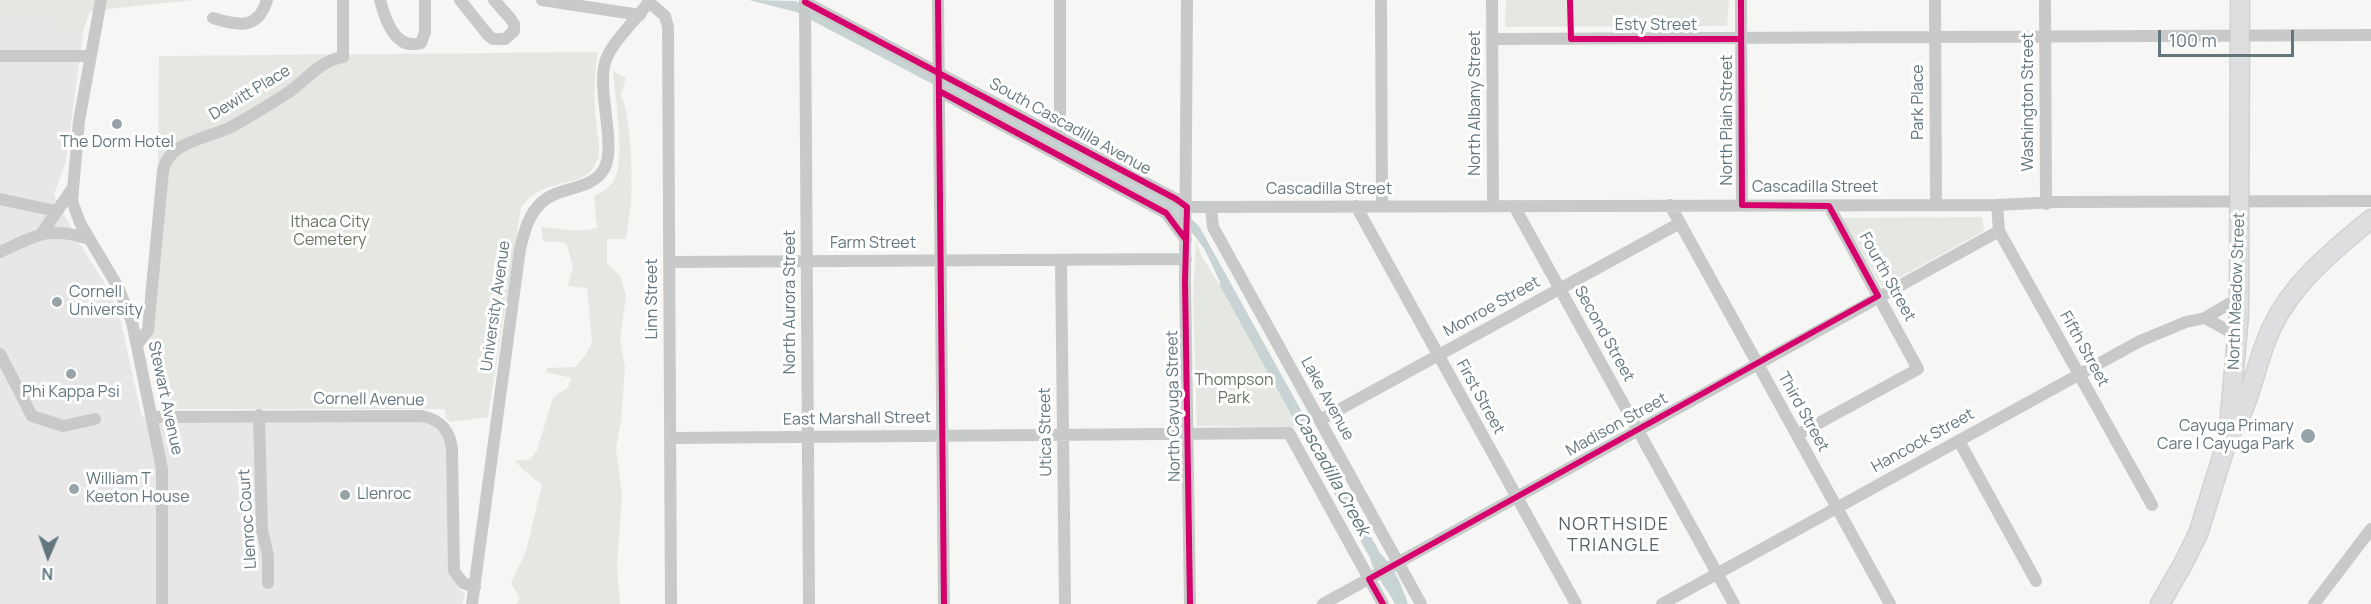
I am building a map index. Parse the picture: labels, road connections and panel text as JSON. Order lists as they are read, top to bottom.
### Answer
{
  "streets": {
    "highway": ["North Meadow Street"],
    "street": [
      "Esty Street",
      "Dewitt Place",
      "Park Place",
      "Washington Street",
      "North Albany Street",
      "North Plain Street",
      "South Cascadilla Avenue",
      "Cascadilla Street",
      "Farm Street",
      "Fourth Street",
      "Linn Street",
      "North Aurora Street",
      "University Avenue",
      "Monroe Street",
      "Second Street",
      "Fifth Street",
      "First Street",
      "Stewart Avenue",
      "Lake Avenue",
      "Cornell Avenue",
      "North Cayuga Street",
      "Third Street",
      "East Marshall Street",
      "Madison Street",
      "Utica Street",
      "Hancock Street",
      "Llenroc Court"
    ]
  },
  "crossings": [
    ["Esty Street", "Park Place"],
    ["Esty Street", "Washington Street"],
    ["Esty Street", "North Albany Street"],
    ["Esty Street", "North Plain Street"],
    ["Esty Street", "North Meadow Street"],
    ["Dewitt Place", "Stewart Avenue"],
    ["Park Place", "Cascadilla Street"],
    ["Washington Street", "Cascadilla Street"],
    ["North Albany Street", "Cascadilla Street"],
    ["North Plain Street", "Cascadilla Street"],
    ["South Cascadilla Avenue", "Cascadilla Street"],
    ["South Cascadilla Avenue", "North Cayuga Street"],
    ["Cascadilla Street", "Fourth Street"],
    ["Cascadilla Street", "North Meadow Street"],
    ["Cascadilla Street", "Second Street"],
    ["Cascadilla Street", "Fifth Street"],
    ["Cascadilla Street", "First Street"],
    ["Cascadilla Street", "Lake Avenue"],
    ["Cascadilla Street", "North Cayuga Street"],
    ["Cascadilla Street", "Third Street"],
    ["Farm Street", "Linn Street"],
    ["Farm Street", "North Aurora Street"],
    ["Farm Street", "North Cayuga Street"],
    ["Farm Street", "Utica Street"],
    ["Fourth Street", "Third Street"],
    ["Fourth Street", "Madison Street"],
    ["North Meadow Street", "Hancock Street"],
    ["Linn Street", "University Avenue"],
    ["Linn Street", "East Marshall Street"],
    ["North Aurora Street", "East Marshall Street"],
    ["University Avenue", "Cornell Avenue"],
    ["Monroe Street", "Second Street"],
    ["Monroe Street", "First Street"],
    ["Monroe Street", "Lake Avenue"],
    ["Monroe Street", "Third Street"],
    ["Second Street", "Madison Street"],
    ["Second Street", "Hancock Street"],
    ["Fifth Street", "Madison Street"],
    ["Fifth Street", "Hancock Street"],
    ["First Street", "Madison Street"],
    ["Stewart Avenue", "Cornell Avenue"],
    ["Lake Avenue", "Madison Street"],
    ["Cornell Avenue", "Llenroc Court"],
    ["North Cayuga Street", "East Marshall Street"],
    ["Third Street", "Madison Street"],
    ["Third Street", "Hancock Street"],
    ["East Marshall Street", "Madison Street"],
    ["East Marshall Street", "Utica Street"]
  ],
  "districts": ["NORTHSIDE TRIANGLE"],
  "water": ["Cascadilla Creek"],
  "parks": ["Ithaca City Cemetery", "Thompson Park"],
  "places": [
    "The Dorm Hotel",
    "Cornell University",
    "Phi Kappa Psi",
    "Cayuga Primary Care | Cayuga Park",
    "William T Keeton House",
    "Llenroc"
  ],
  "scale_bar": "100 m",
  "north": "bottom"
}
